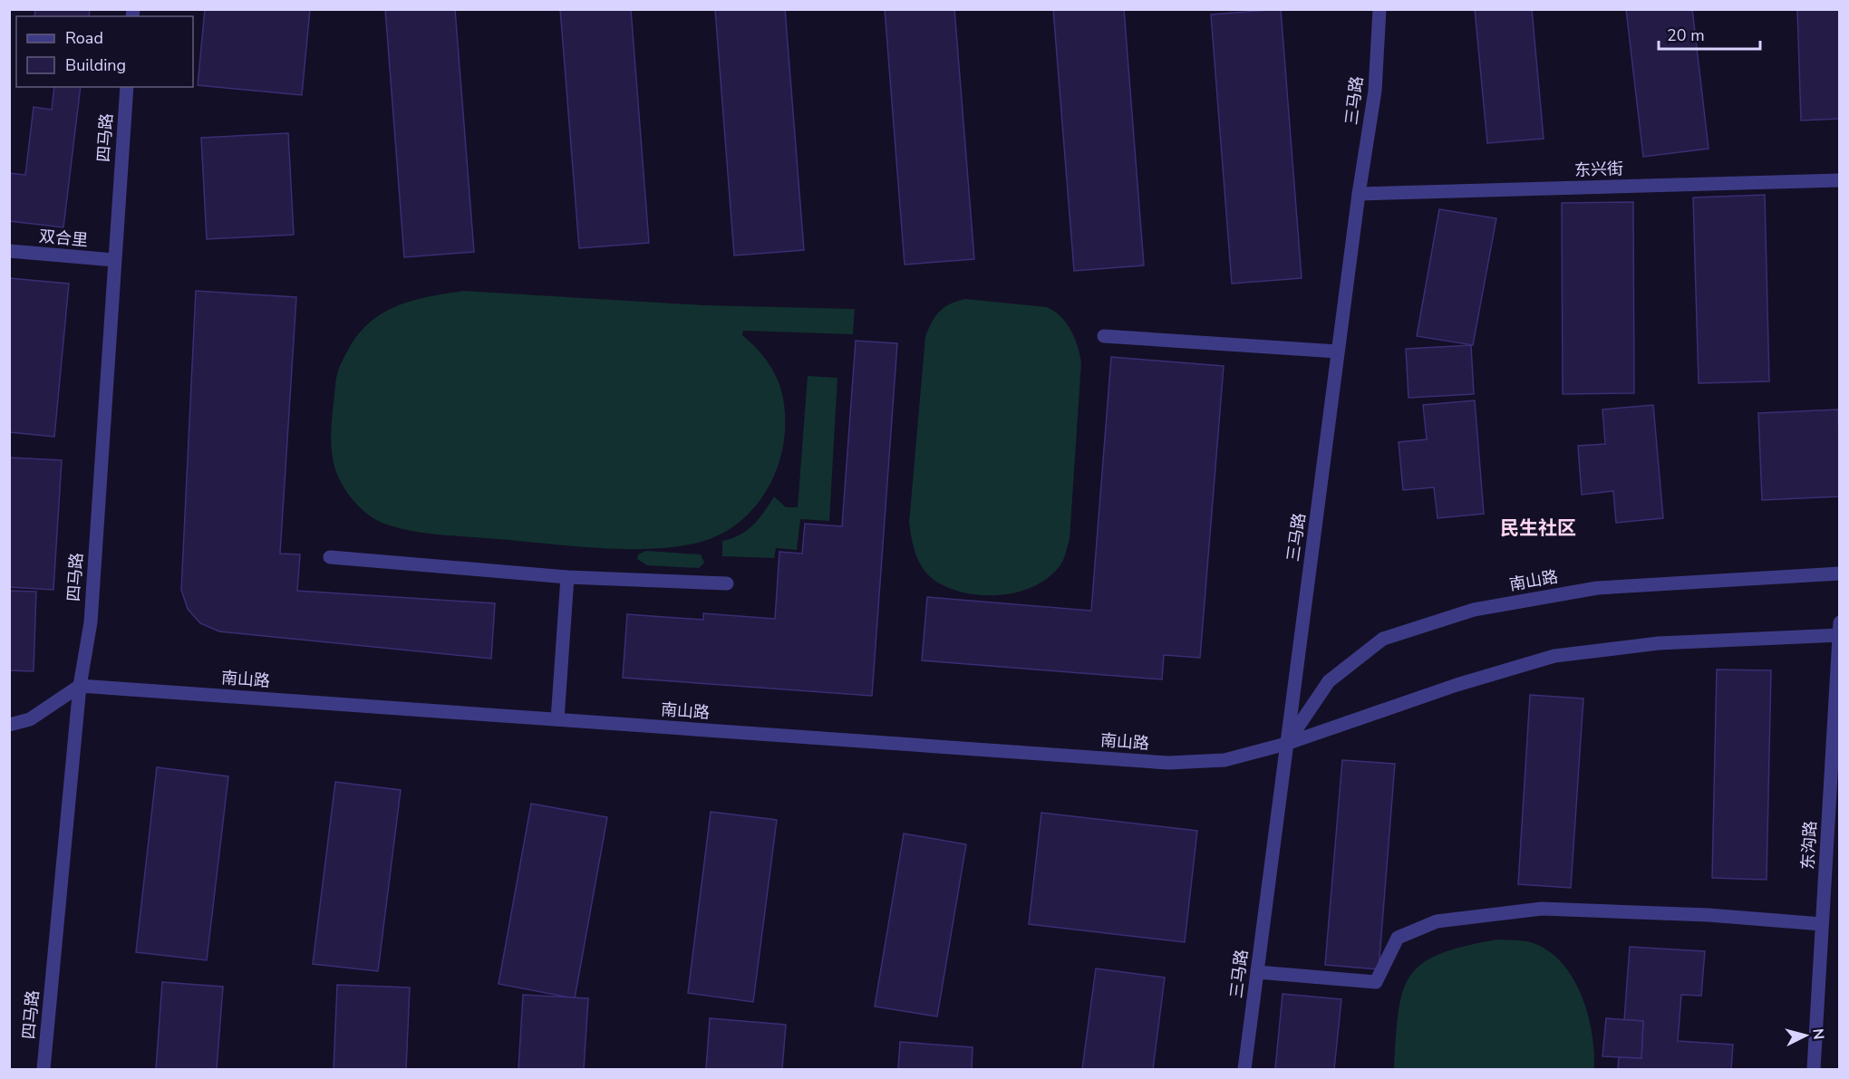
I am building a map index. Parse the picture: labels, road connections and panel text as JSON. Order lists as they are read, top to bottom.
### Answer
{
  "streets": {
    "street": [
      "三马路",
      "四马路",
      "东兴街",
      "双合里",
      "南山路",
      "东沟路"
    ]
  },
  "crossings": [
    ["三马路", "东兴街"],
    ["三马路", "南山路"],
    ["四马路", "双合里"],
    ["四马路", "南山路"],
    ["南山路", "东沟路"]
  ],
  "districts": ["民生社区"],
  "legend": ["Road", "Building"],
  "scale_bar": "20 m",
  "north": "right"
}
